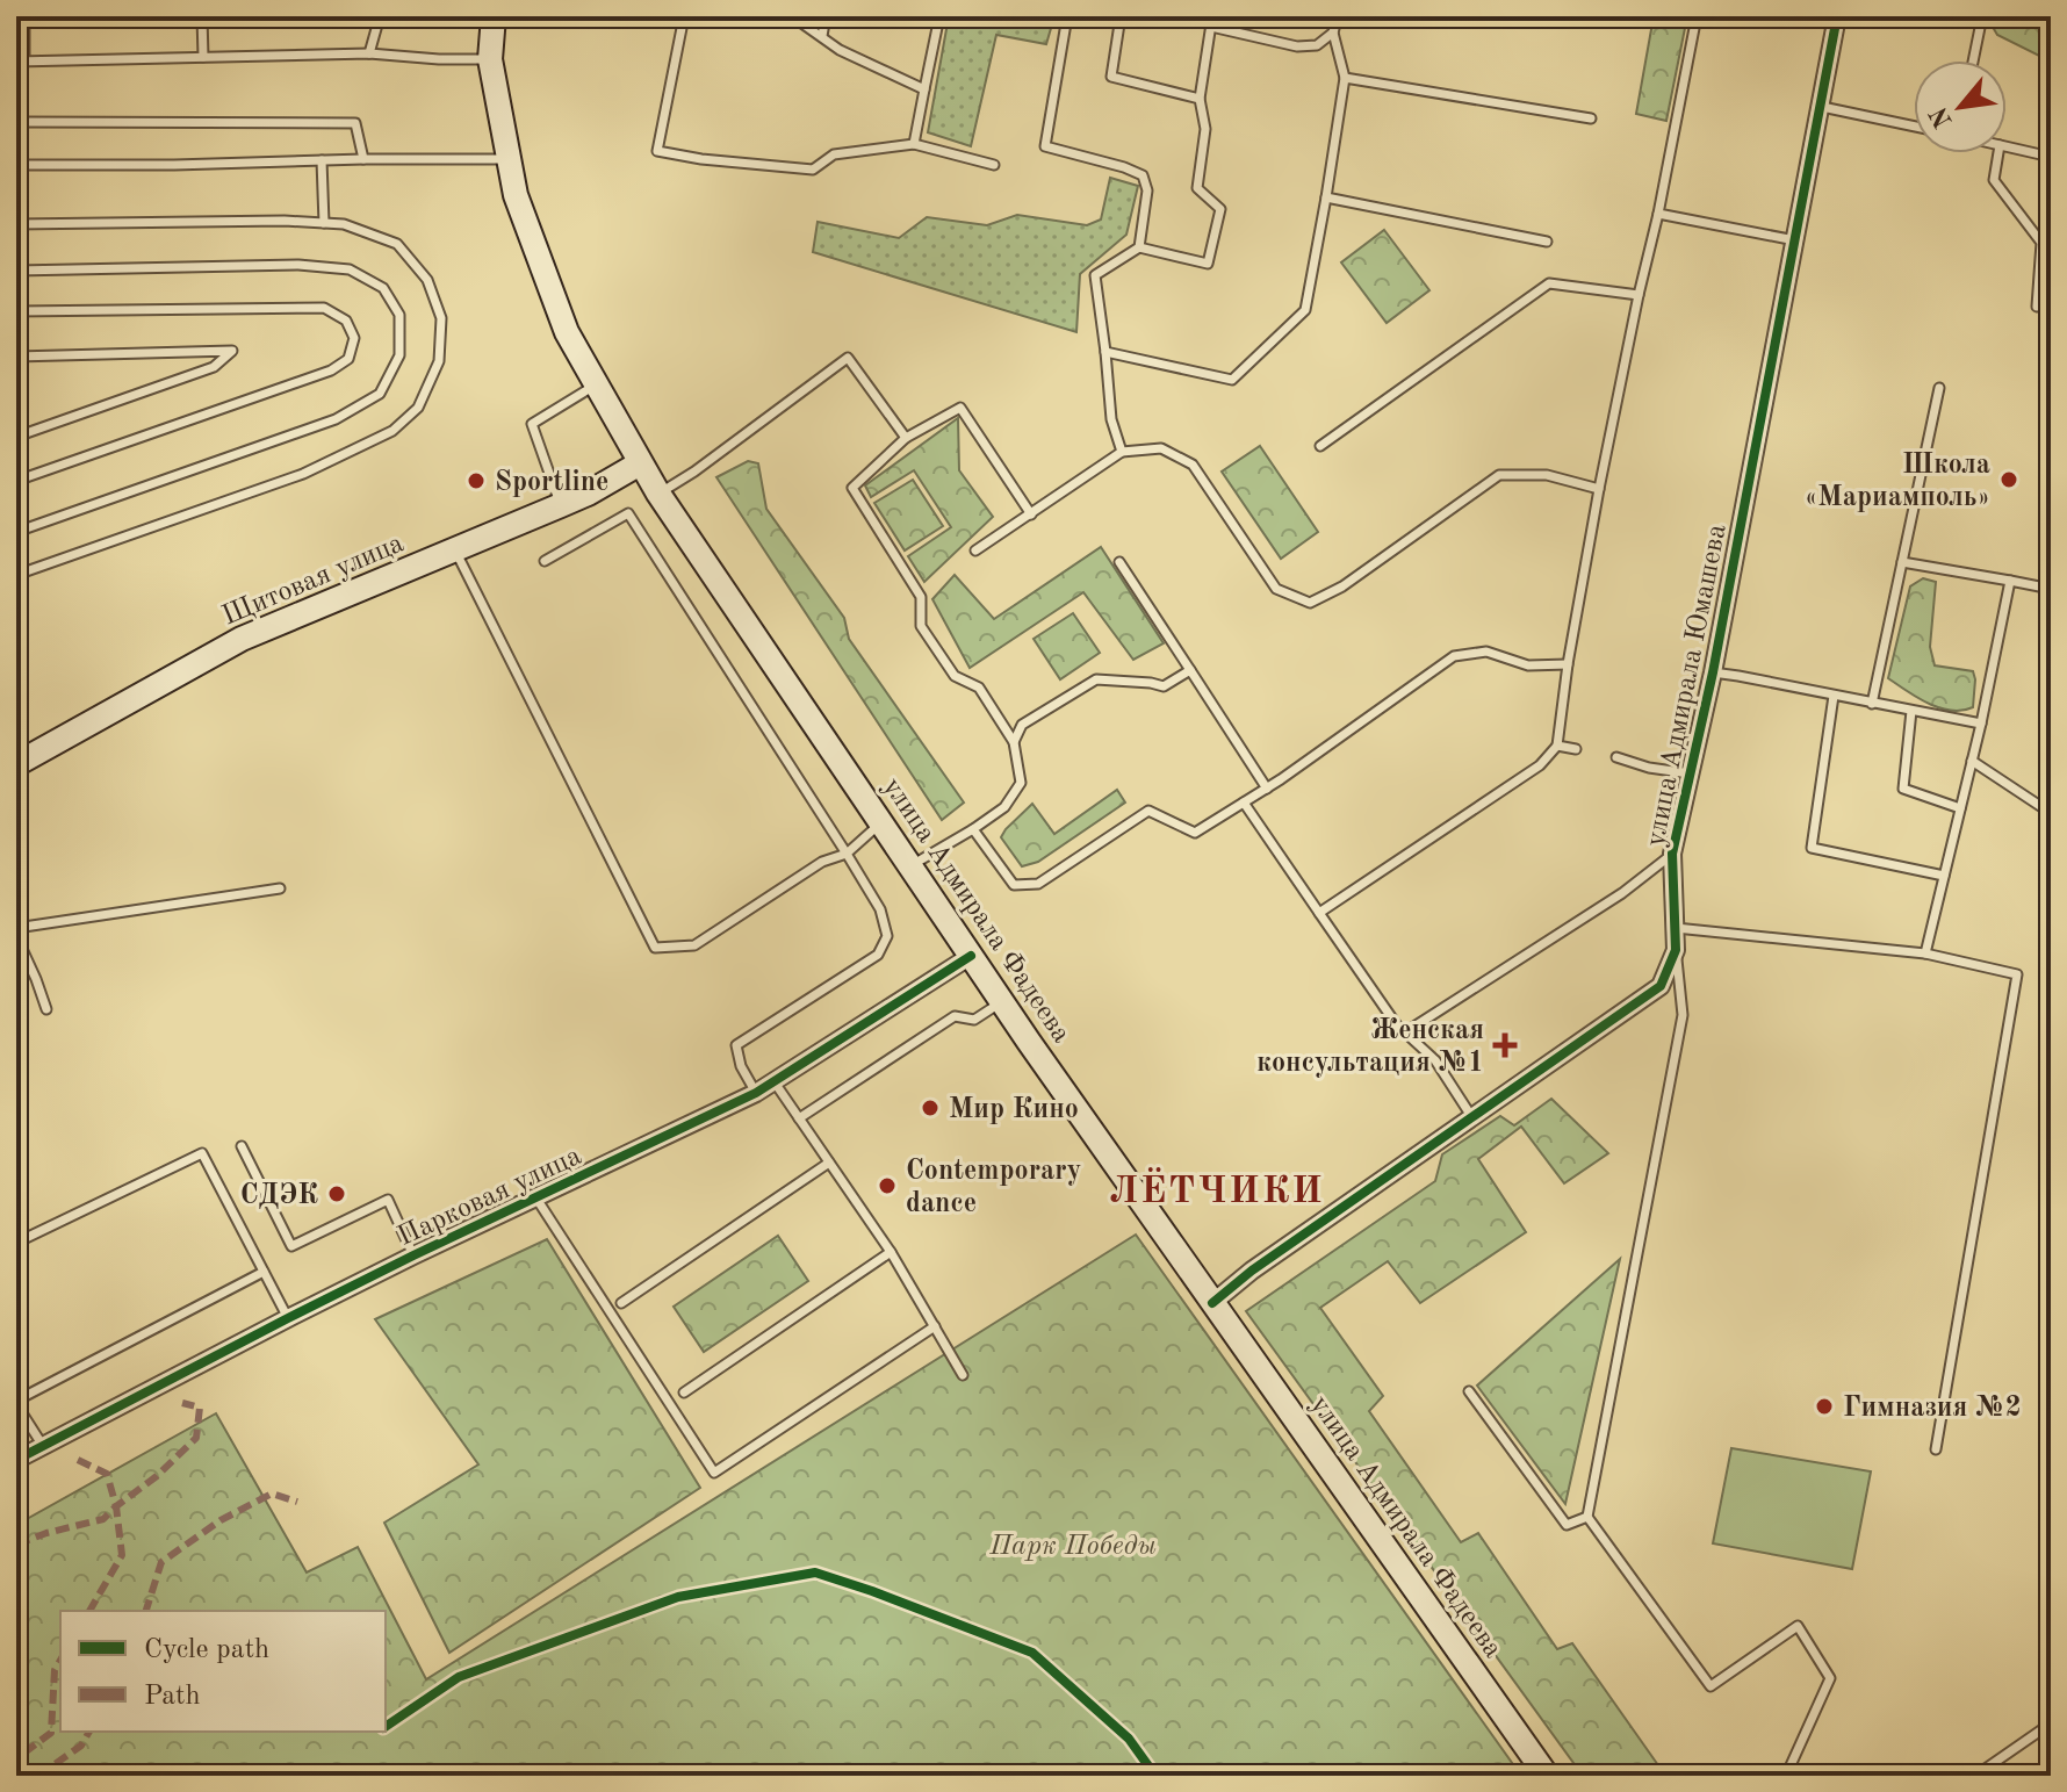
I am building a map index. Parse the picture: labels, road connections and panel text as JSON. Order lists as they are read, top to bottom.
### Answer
{
  "streets": {
    "main road": ["Щитовая улица", "улица Адмирала Фадеева"],
    "street": ["улица Адмирала Юмашева", "Парковая улица"]
  },
  "crossings": [
    ["Щитовая улица", "улица Адмирала Фадеева"],
    ["улица Адмирала Фадеева", "Парковая улица"]
  ],
  "districts": ["ЛЁТЧИКИ"],
  "parks": ["Парк Победы"],
  "places": {
    "other": [
      "Школа «Мариамполь»",
      "Sportline",
      "Мир Кино",
      "Contemporary dance",
      "СДЭК",
      "Гимназия №2"
    ],
    "health": ["Женская консультация №1"]
  },
  "legend": ["Cycle path", "Path"],
  "north": "bottom left"
}
